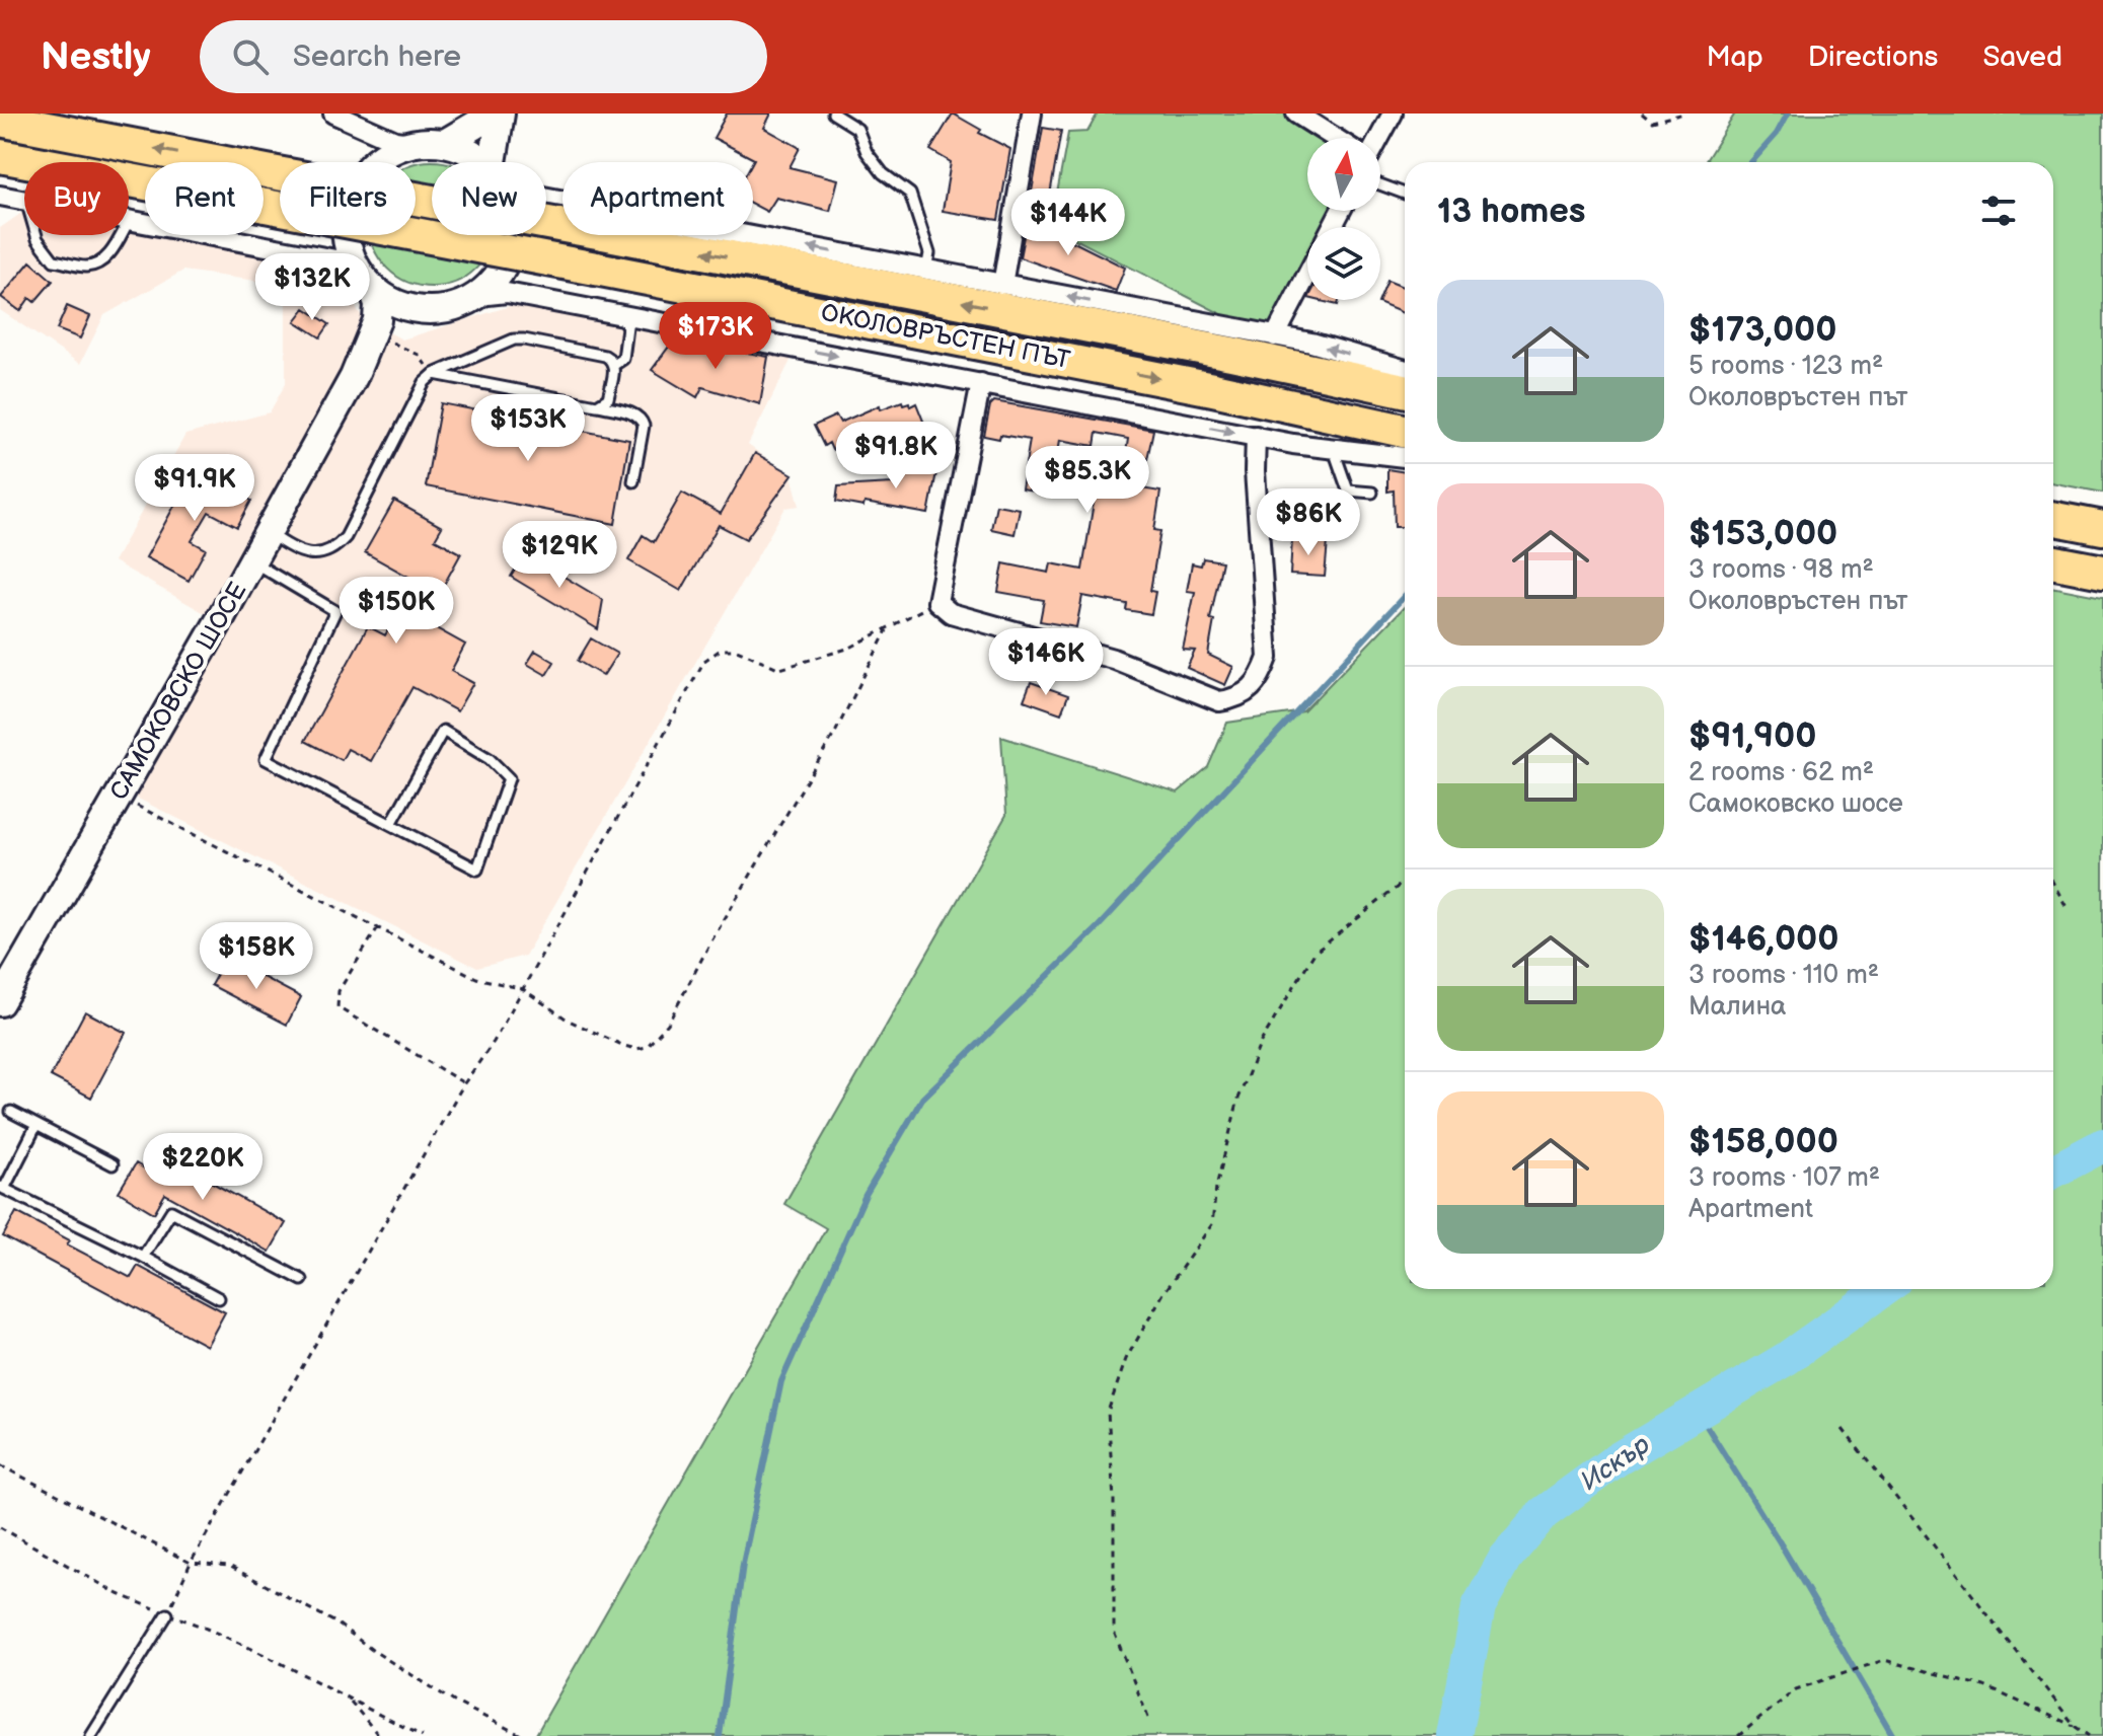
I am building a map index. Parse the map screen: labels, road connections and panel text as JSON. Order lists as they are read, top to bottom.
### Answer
{
  "streets": {
    "highway": ["ОКОЛОВРЪСТЕН ПЪТ"],
    "main road": ["САМОКОВСКО ШОСЕ"]
  },
  "water": ["Искър"],
  "north": "top",
  "page": {
    "header": "Nestly",
    "search": "Search here",
    "nav": ["Map", "Directions", "Saved"],
    "chip": [
      "Buy",
      "Rent",
      "Filters",
      "New",
      "Apartment"
    ],
    "heading": "13 homes",
    "price": [
      "$144K",
      "$132K",
      "$173K",
      "$153K",
      "$91.8K",
      "$85.3K",
      "$91.9K",
      "$86K",
      "$129K",
      "$150K",
      "$146K",
      "$158K",
      "$220K"
    ],
    "list": [
      {
        "name": "$173,000",
        "note": "5 rooms · 123 m² · Околовръстен път"
      },
      {
        "name": "$153,000",
        "note": "3 rooms · 98 m² · Околовръстен път"
      },
      {
        "name": "$91,900",
        "note": "2 rooms · 62 m² · Самоковско шосе"
      },
      {
        "name": "$146,000",
        "note": "3 rooms · 110 m² · Малина"
      },
      {
        "name": "$158,000",
        "note": "3 rooms · 107 m² · Apartment"
      }
    ]
  }
}
